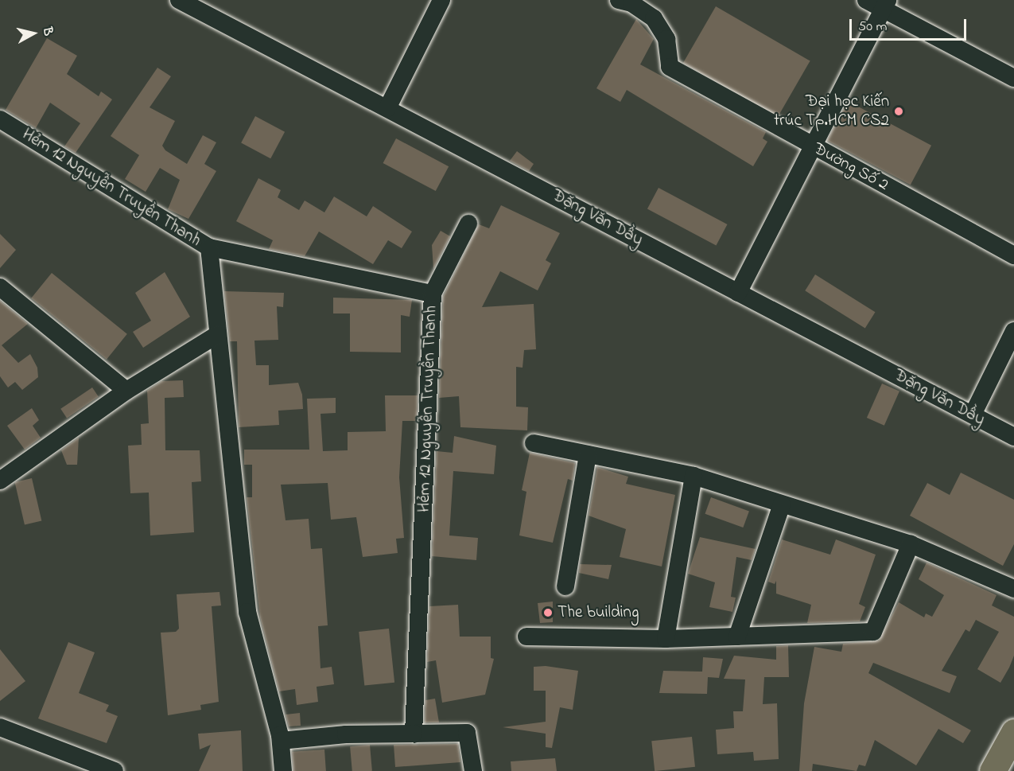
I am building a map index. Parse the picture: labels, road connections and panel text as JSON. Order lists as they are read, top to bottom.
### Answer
{
  "streets": {
    "street": ["Đường Số 2", "Hẻm 12 Nguyễn Truyền Thanh", "Đặng Văn Dầy"]
  },
  "places": ["Đại học Kiến trúc Tp.HCM CS2", "The building"],
  "scale_bar": "50 m",
  "north": "right"
}
